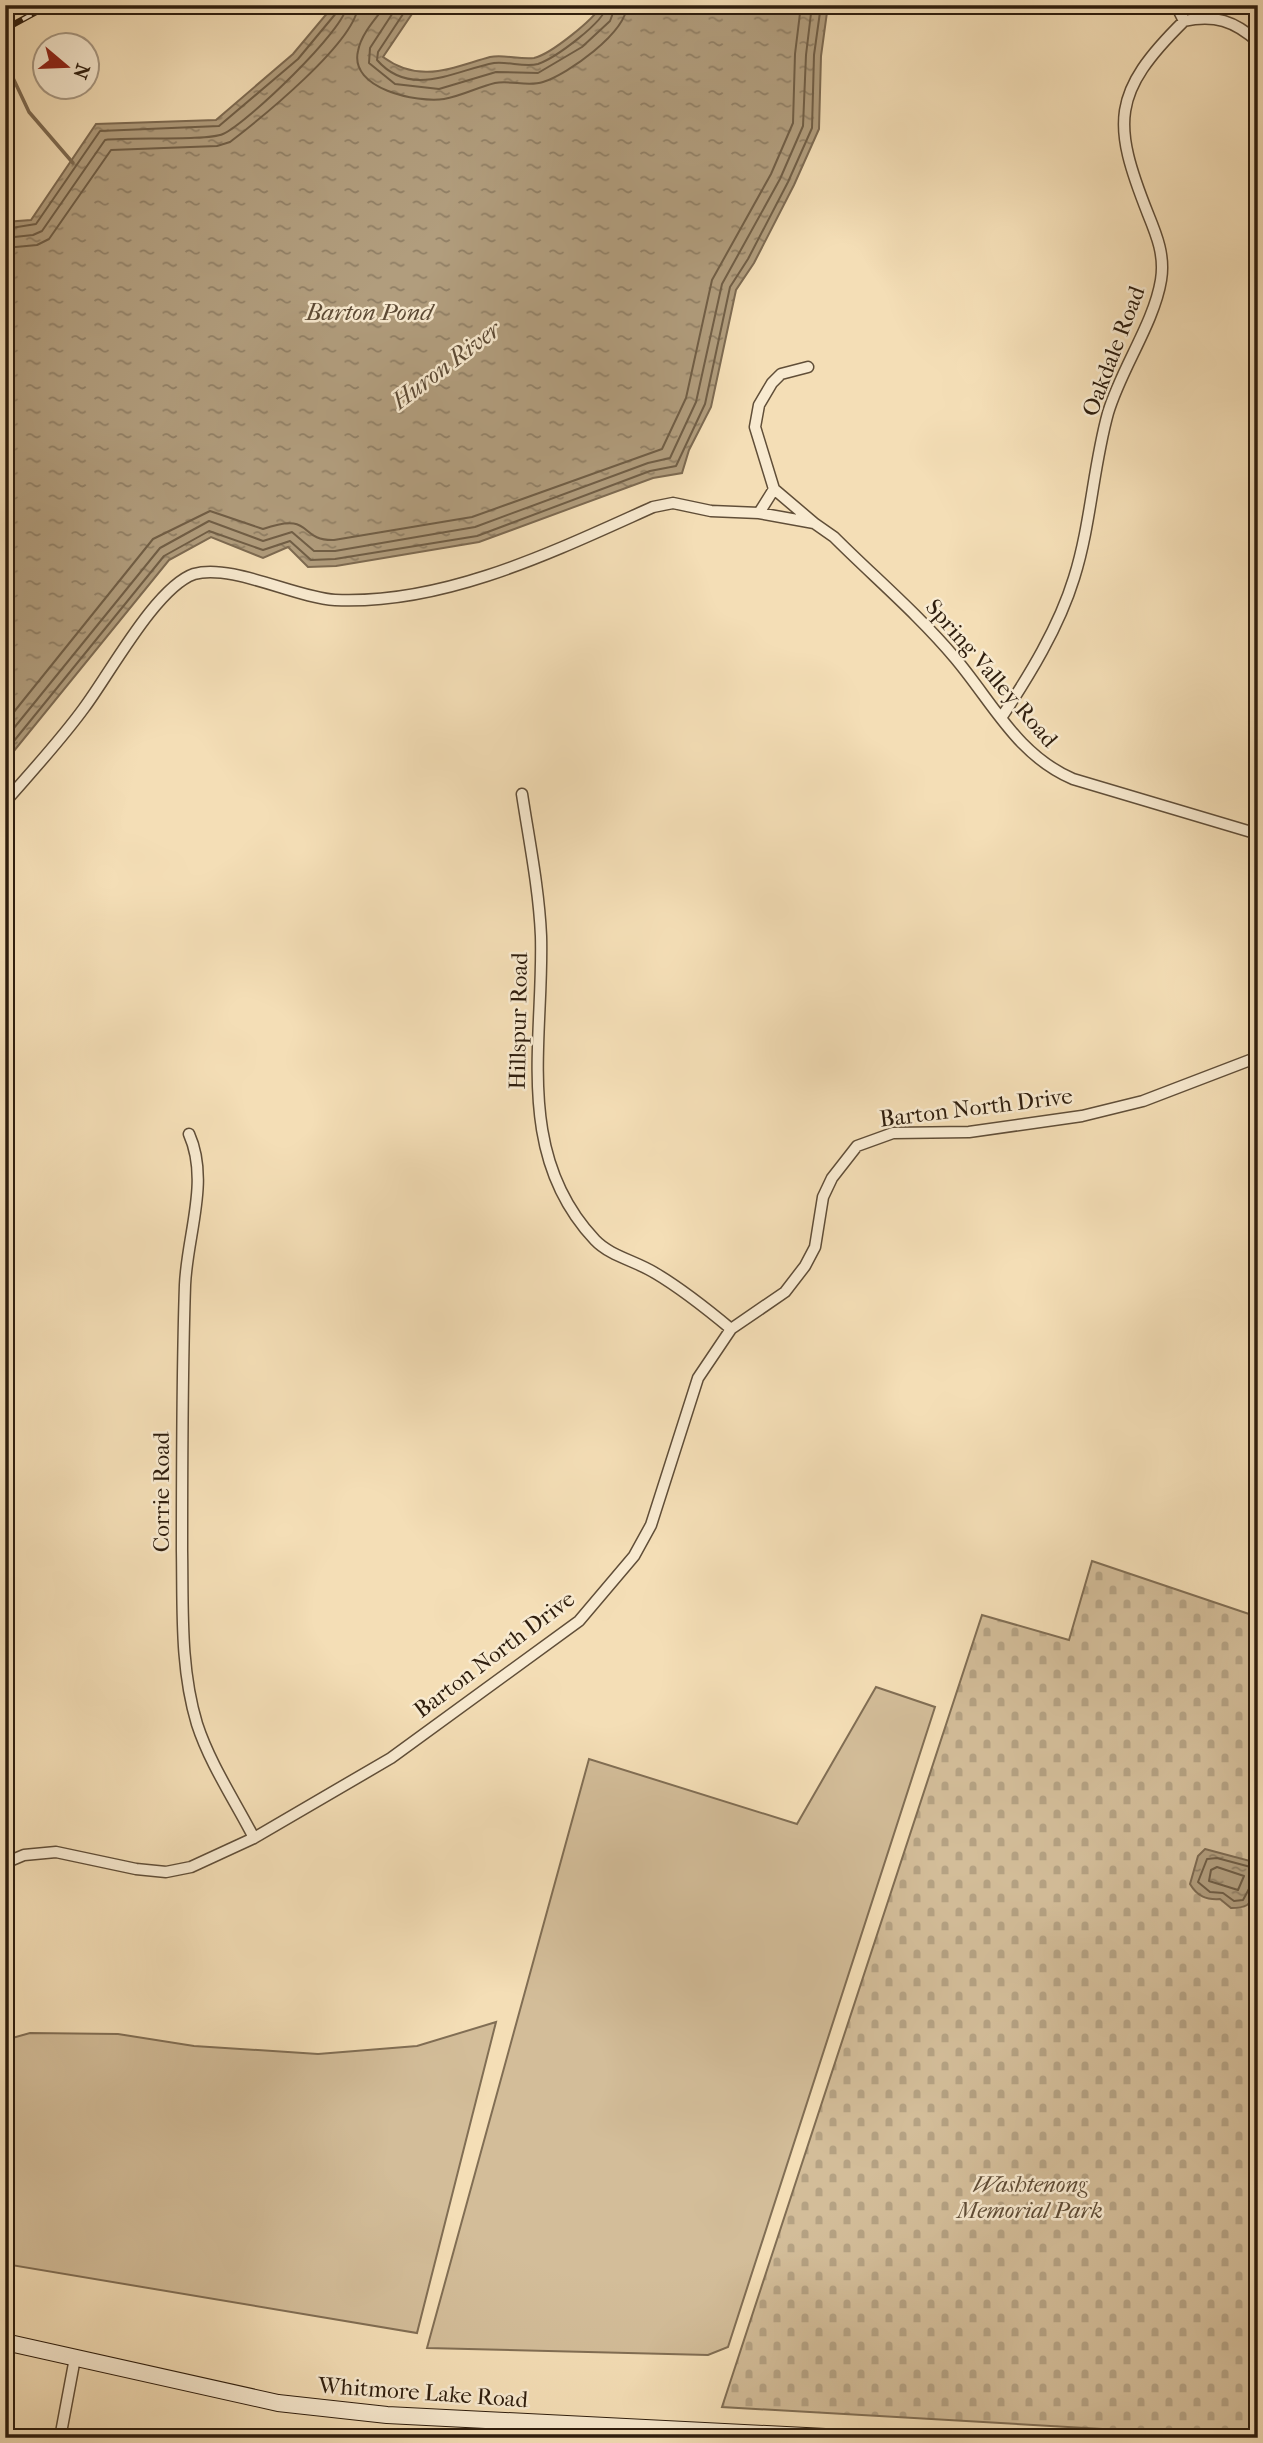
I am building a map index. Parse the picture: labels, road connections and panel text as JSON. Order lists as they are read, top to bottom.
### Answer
{
  "streets": {
    "street": [
      "Oakdale Road",
      "Spring Valley Road",
      "Hillspur Road",
      "Barton North Drive",
      "Corrie Road",
      "Whitmore Lake Road"
    ]
  },
  "crossings": [
    ["Oakdale Road", "Spring Valley Road"],
    ["Hillspur Road", "Barton North Drive"],
    ["Barton North Drive", "Corrie Road"]
  ],
  "water": ["Barton Pond", "Huron River"],
  "parks": ["Washtenong Memorial Park"],
  "north": "right"
}
